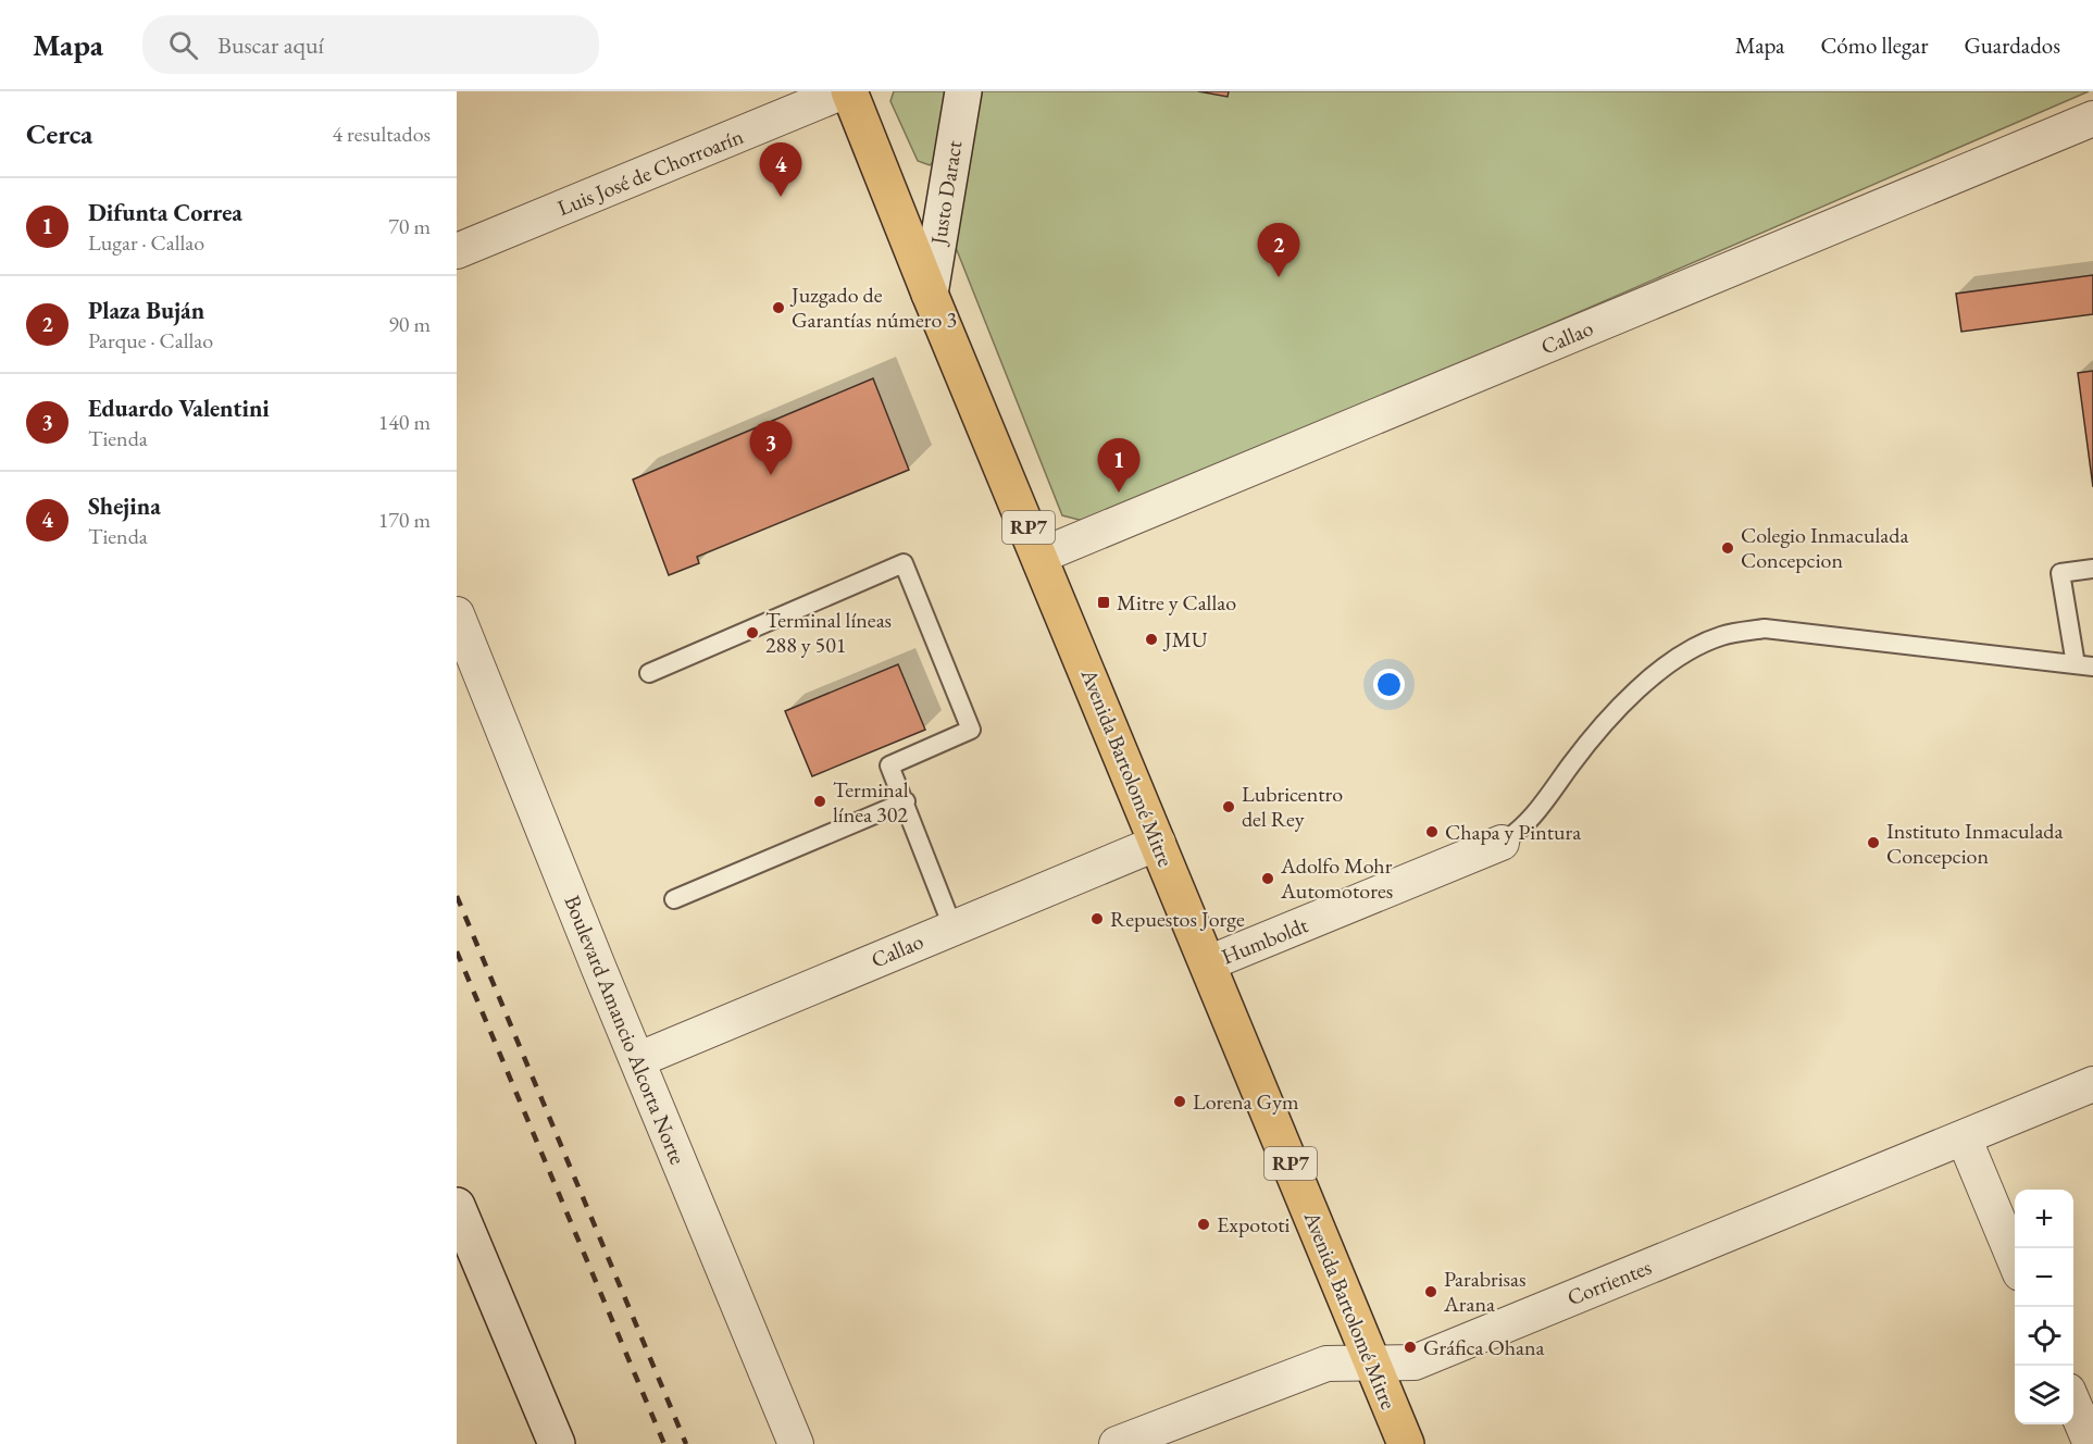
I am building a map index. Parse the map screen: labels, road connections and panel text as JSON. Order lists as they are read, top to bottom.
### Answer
{
  "streets": {
    "main road": ["RP7", "Avenida Bartolomé Mitre"],
    "street": [
      "Luis José de Chorroarín",
      "Justo Daract",
      "Callao",
      "Humboldt",
      "Boulevard Amancio Alcorta Norte",
      "Corrientes"
    ]
  },
  "crossings": [
    ["Justo Daract", "Avenida Bartolomé Mitre"],
    ["Callao", "Avenida Bartolomé Mitre"],
    ["Callao", "Boulevard Amancio Alcorta Norte"],
    ["Avenida Bartolomé Mitre", "Humboldt"],
    ["Avenida Bartolomé Mitre", "Corrientes"]
  ],
  "places": {
    "other": [
      "Juzgado de Garantías número 3",
      "Colegio Inmaculada Concepcion",
      "Terminal líneas 288 y 501",
      "JMU",
      "Terminal línea 302",
      "Lubricentro del Rey",
      "Chapa y Pintura",
      "Instituto Inmaculada Concepcion",
      "Adolfo Mohr Automotores",
      "Repuestos Jorge",
      "Lorena Gym",
      "Expototi",
      "Parabrisas Arana",
      "Gráfica Ohana"
    ],
    "transit": ["Mitre y Callao"]
  },
  "page": {
    "header": "Mapa",
    "search": "Buscar aquí",
    "nav": ["Mapa", "Cómo llegar", "Guardados"],
    "heading": ["Cerca", "4 resultados"],
    "pins": [
      "4",
      "2",
      "3",
      "1"
    ],
    "list": [
      {
        "mark": "1",
        "name": "Difunta Correa",
        "note": "Lugar · Callao",
        "value": "70 m"
      },
      {
        "mark": "2",
        "name": "Plaza Buján",
        "note": "Parque · Callao",
        "value": "90 m"
      },
      {
        "mark": "3",
        "name": "Eduardo Valentini",
        "note": "Tienda",
        "value": "140 m"
      },
      {
        "mark": "4",
        "name": "Shejina",
        "note": "Tienda",
        "value": "170 m"
      }
    ],
    "map_buttons": ["+", "−"]
  }
}
